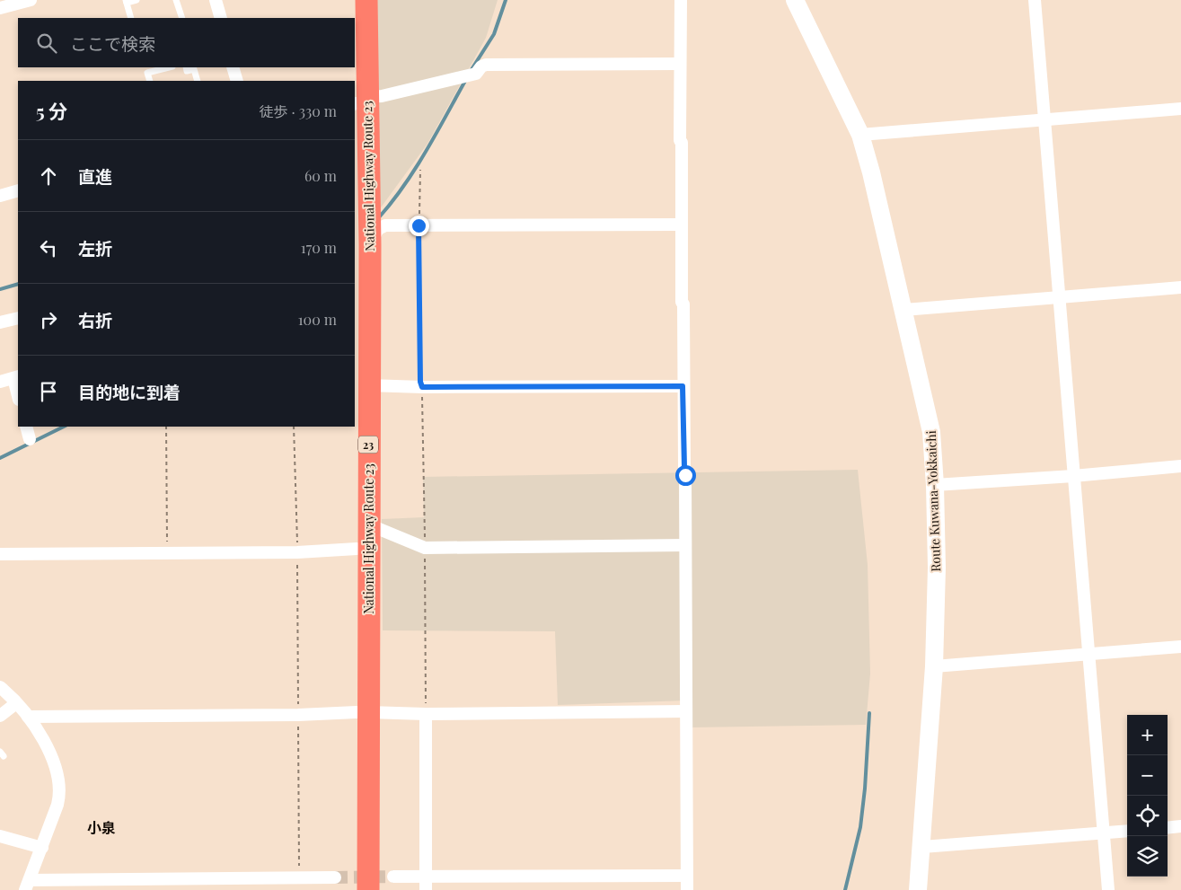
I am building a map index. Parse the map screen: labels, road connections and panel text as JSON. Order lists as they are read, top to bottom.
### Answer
{
  "streets": {
    "highway": ["National Highway Route 23", "23"],
    "main road": ["Route Kuwana-Yokkaichi"]
  },
  "districts": ["小泉"],
  "page": {
    "search": "ここで検索",
    "heading": ["5 分", "徒歩 · 330 m"],
    "list": [
      ["直進", "60 m"],
      ["左折", "170 m"],
      ["右折", "100 m"],
      "目的地に到着"
    ],
    "map_buttons": ["+", "−"]
  }
}
